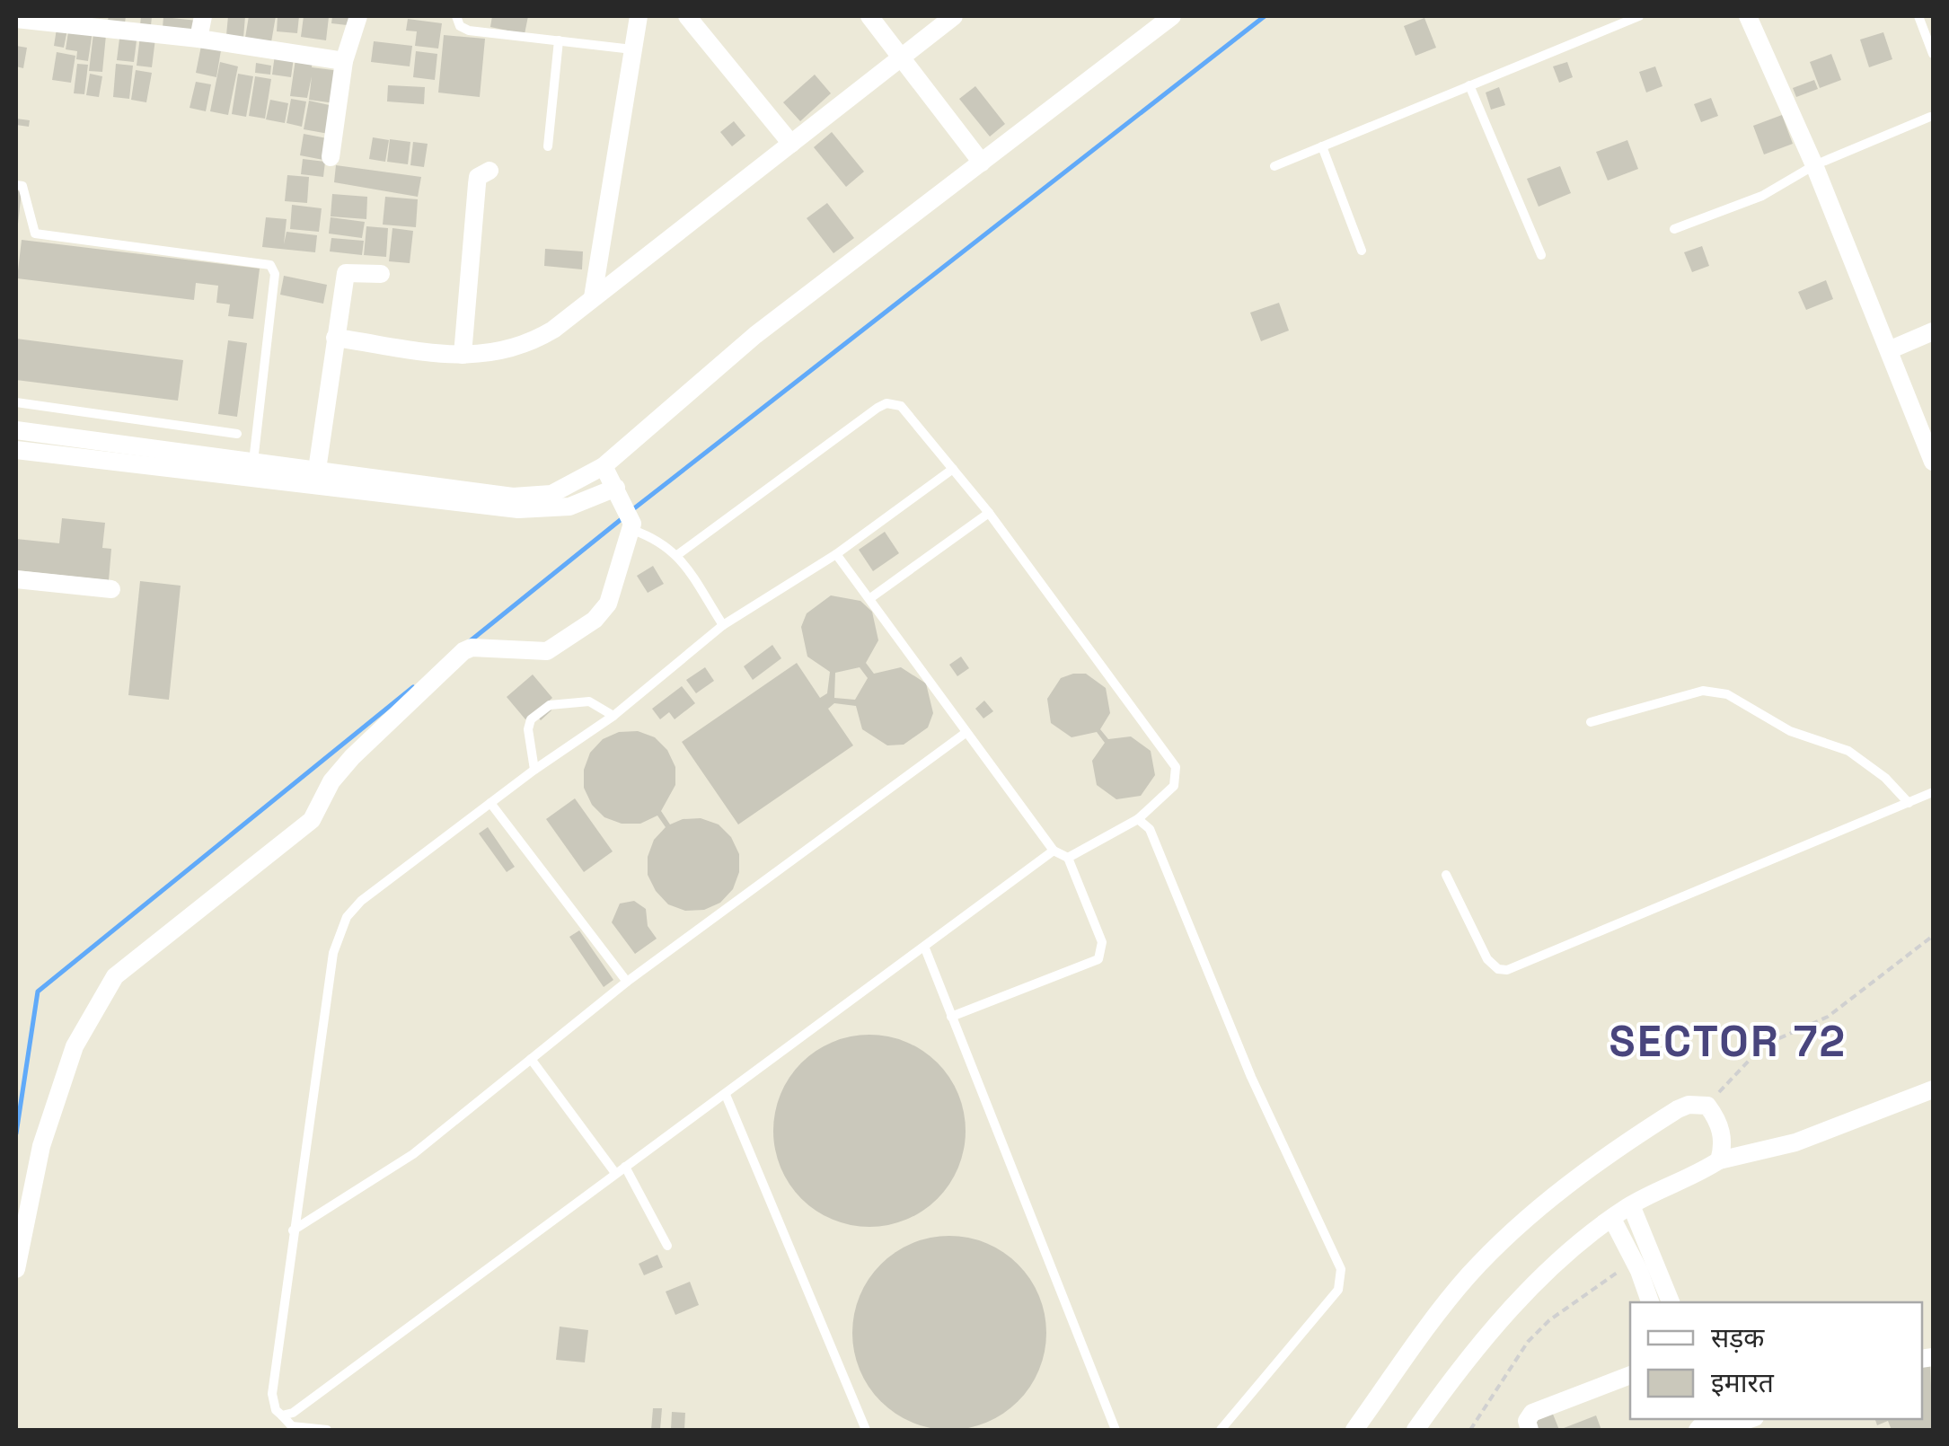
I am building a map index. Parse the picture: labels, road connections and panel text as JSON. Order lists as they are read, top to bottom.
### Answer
{
  "districts": ["SECTOR 72"],
  "legend": ["सड़क", "इमारत"]
}
